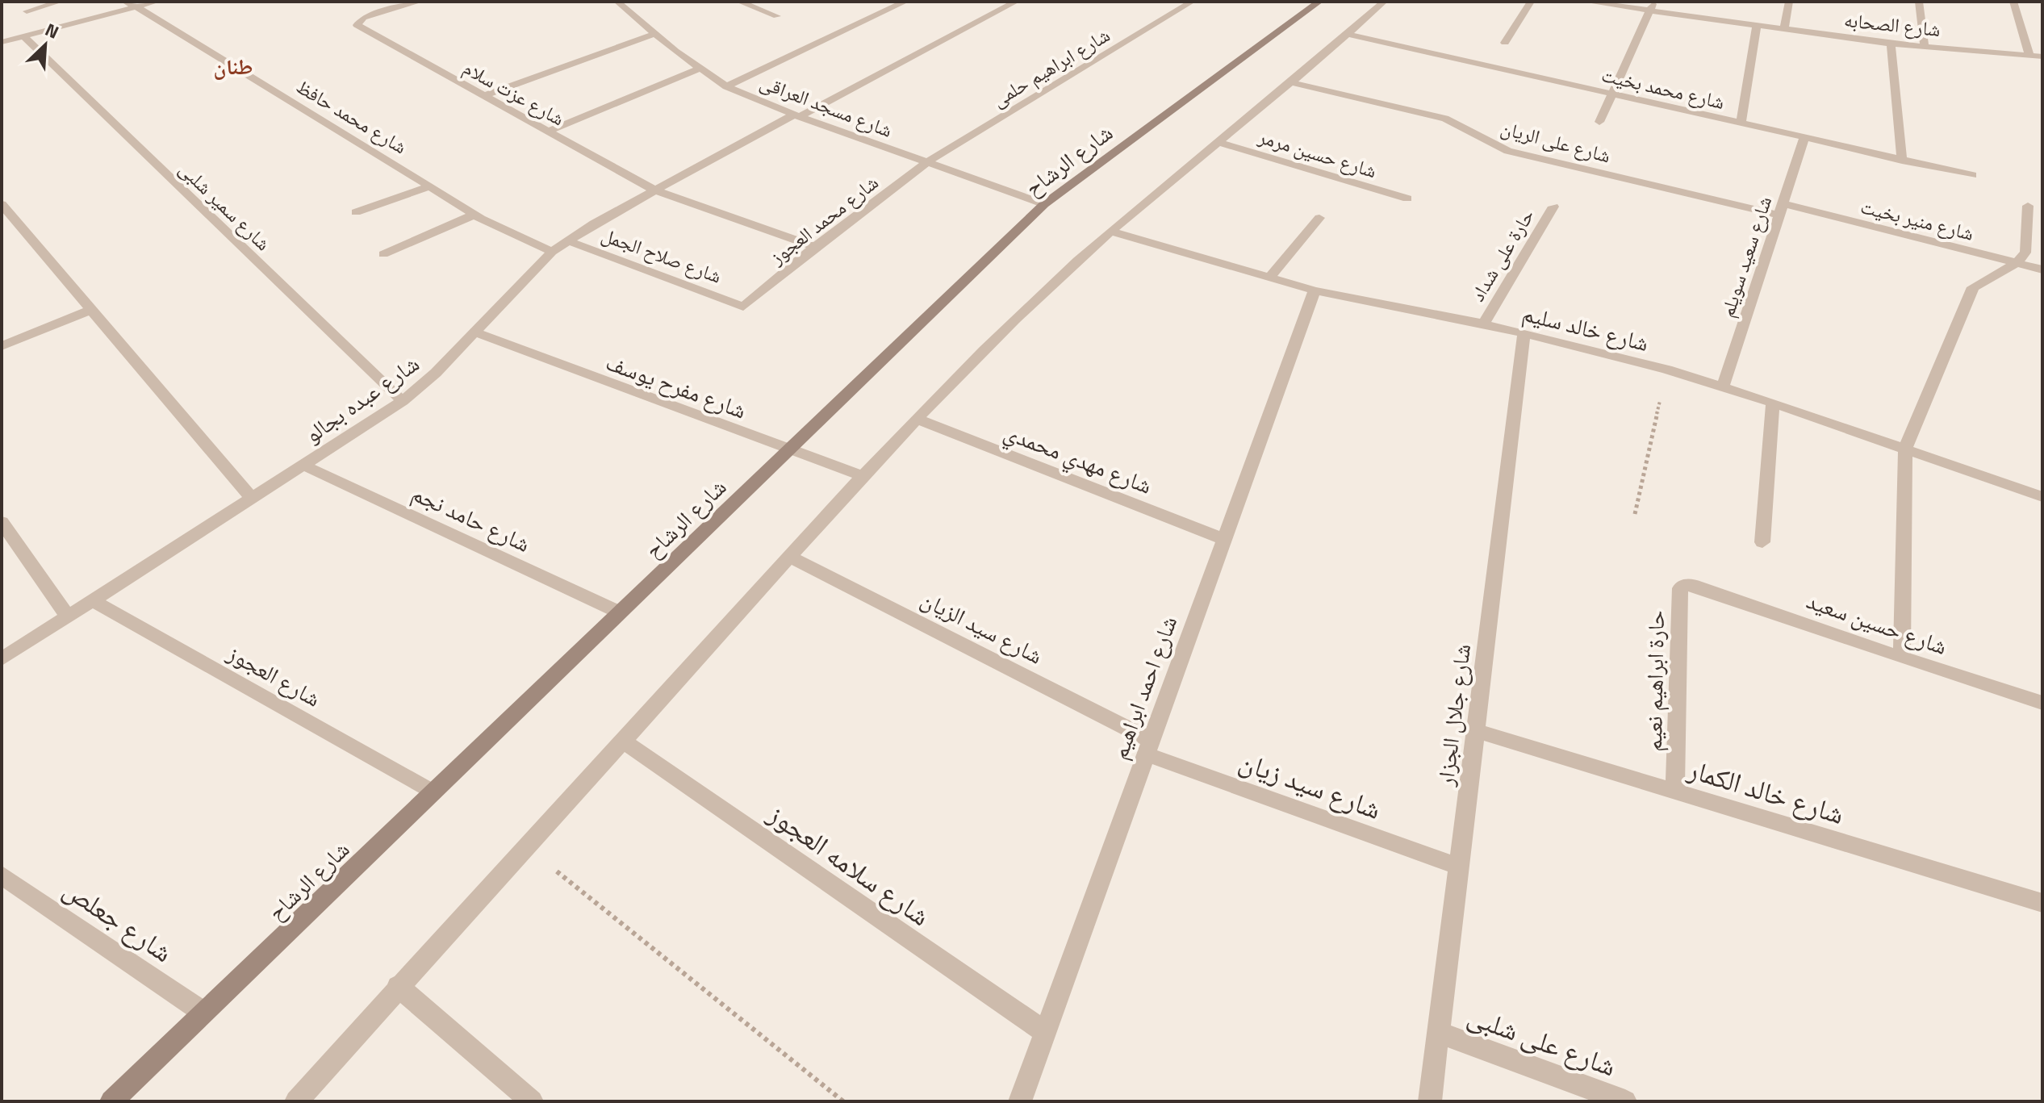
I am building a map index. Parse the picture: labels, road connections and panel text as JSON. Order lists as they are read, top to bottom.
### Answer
{
  "streets": {
    "main road": ["شارع الرشاح"],
    "street": [
      "شارع الصحابه",
      "شارع ابراهيم حلمى",
      "شارع محمد بخيت",
      "شارع عزت سلام",
      "شارع مسجد العراقى",
      "شارع محمد حافظ",
      "شارع على الريان",
      "شارع حسين مرمر",
      "شارع سمير شلبى",
      "شارع محمد العجوز",
      "شارع منير بخيت",
      "شارع صلاح الجمل",
      "حارة على شداد",
      "شارع سعيد سويلم",
      "شارع خالد سليم",
      "شارع مفرح يوسف",
      "شارع عبده بجالو",
      "شارع مهدي محمدي",
      "شارع حامد نجم",
      "شارع حسين سعيد",
      "شارع سيد الزيان",
      "شارع العجوز",
      "حارة ابراهيم نعيم",
      "شارع احمد ابراهيم",
      "شارع جلال الجزار",
      "شارع سيد زيان",
      "شارع خالد الكمار",
      "شارع سلامه العجوز",
      "شارع جعلص",
      "شارع على شلبى"
    ]
  },
  "crossings": [
    ["شارع ابراهيم حلمى", "شارع مسجد العراقى"],
    ["شارع ابراهيم حلمى", "شارع محمد العجوز"],
    ["شارع محمد بخيت", "شارع سعيد سويلم"],
    ["شارع عزت سلام", "شارع محمد العجوز"],
    ["شارع عزت سلام", "شارع عبده بجالو"],
    ["شارع مسجد العراقى", "شارع الرشاح"],
    ["شارع مسجد العراقى", "شارع محمد العجوز"],
    ["شارع مسجد العراقى", "شارع عبده بجالو"],
    ["شارع محمد حافظ", "شارع عبده بجالو"],
    ["شارع على الريان", "شارع منير بخيت"],
    ["شارع على الريان", "شارع سعيد سويلم"],
    ["شارع الرشاح", "شارع مفرح يوسف"],
    ["شارع الرشاح", "شارع حامد نجم"],
    ["شارع الرشاح", "شارع العجوز"],
    ["شارع الرشاح", "شارع جعلص"],
    ["شارع سمير شلبى", "شارع عبده بجالو"],
    ["شارع محمد العجوز", "شارع صلاح الجمل"],
    ["شارع منير بخيت", "شارع سعيد سويلم"],
    ["شارع صلاح الجمل", "شارع عبده بجالو"],
    ["حارة على شداد", "شارع خالد سليم"],
    ["شارع سعيد سويلم", "شارع خالد سليم"],
    ["شارع خالد سليم", "شارع احمد ابراهيم"],
    ["شارع خالد سليم", "شارع جلال الجزار"],
    ["شارع مفرح يوسف", "شارع عبده بجالو"],
    ["شارع عبده بجالو", "شارع حامد نجم"],
    ["شارع عبده بجالو", "شارع العجوز"],
    ["شارع مهدي محمدي", "شارع احمد ابراهيم"],
    ["شارع حسين سعيد", "حارة ابراهيم نعيم"],
    ["شارع سيد الزيان", "شارع احمد ابراهيم"],
    ["شارع سيد الزيان", "شارع سيد زيان"],
    ["حارة ابراهيم نعيم", "شارع خالد الكمار"],
    ["شارع احمد ابراهيم", "شارع سيد زيان"],
    ["شارع احمد ابراهيم", "شارع سلامه العجوز"],
    ["شارع جلال الجزار", "شارع سيد زيان"],
    ["شارع جلال الجزار", "شارع خالد الكمار"],
    ["شارع جلال الجزار", "شارع على شلبى"]
  ],
  "districts": ["طنان"],
  "north": "top right"
}
